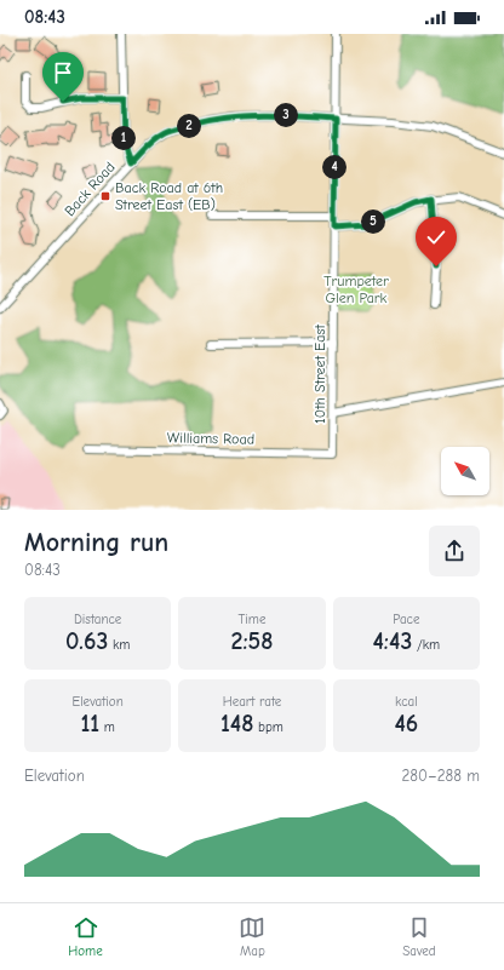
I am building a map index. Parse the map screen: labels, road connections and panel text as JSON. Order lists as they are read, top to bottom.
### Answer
{
  "streets": {
    "street": ["Back Road", "10th Street East", "Williams Road"]
  },
  "crossings": [
    ["Back Road", "10th Street East"],
    ["10th Street East", "Williams Road"]
  ],
  "parks": ["Trumpeter Glen Park"],
  "places": {
    "transit": ["Back Road at 6th Street East (EB)"]
  },
  "north": "top left",
  "page": {
    "status": "08:43",
    "pins": [
      "3",
      "2",
      "1",
      "4",
      "5"
    ],
    "heading": ["Morning run", "08:43"],
    "stats": [
      ["Distance", "0.63 km"],
      ["Time", "2:58"],
      ["Pace", "4:43 /km"],
      ["Elevation", "11 m"],
      ["Heart rate", "148 bpm"],
      ["kcal", "46"]
    ],
    "chart": ["Elevation", "280–288 m"],
    "tabs": ["Home", "Map", "Saved"]
  }
}
